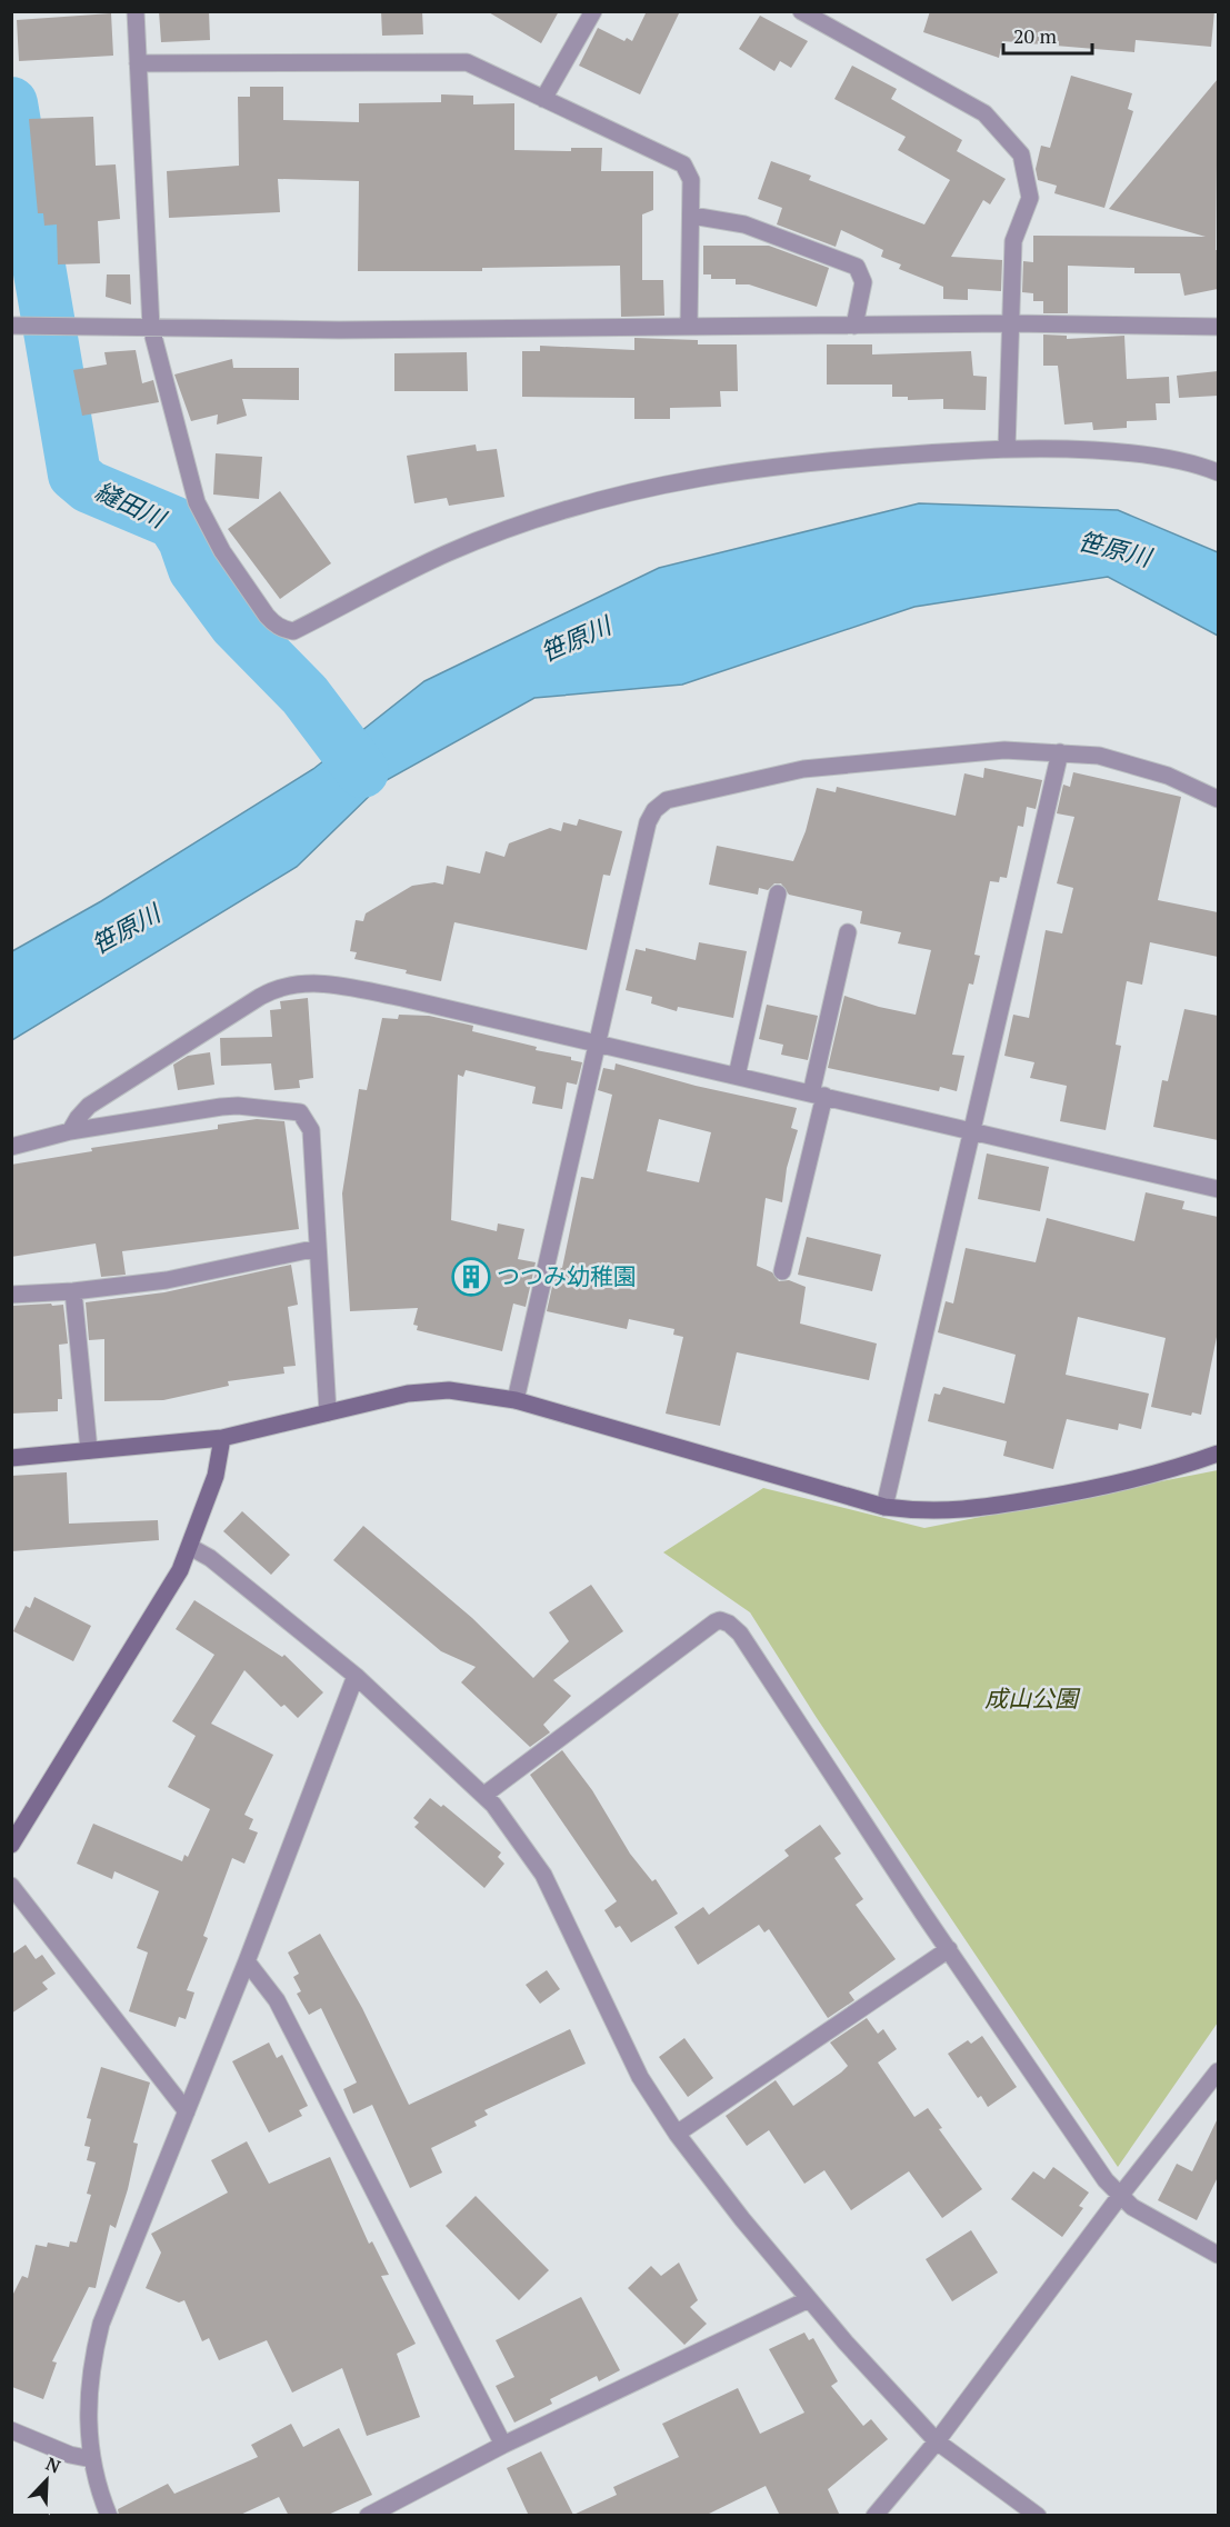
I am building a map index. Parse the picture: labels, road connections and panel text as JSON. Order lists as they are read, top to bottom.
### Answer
{
  "water": ["縫田川", "笹原川"],
  "parks": ["成山公園"],
  "places": {
    "building": ["つつみ幼稚園"]
  },
  "scale_bar": "20 m",
  "north": "top right"
}
